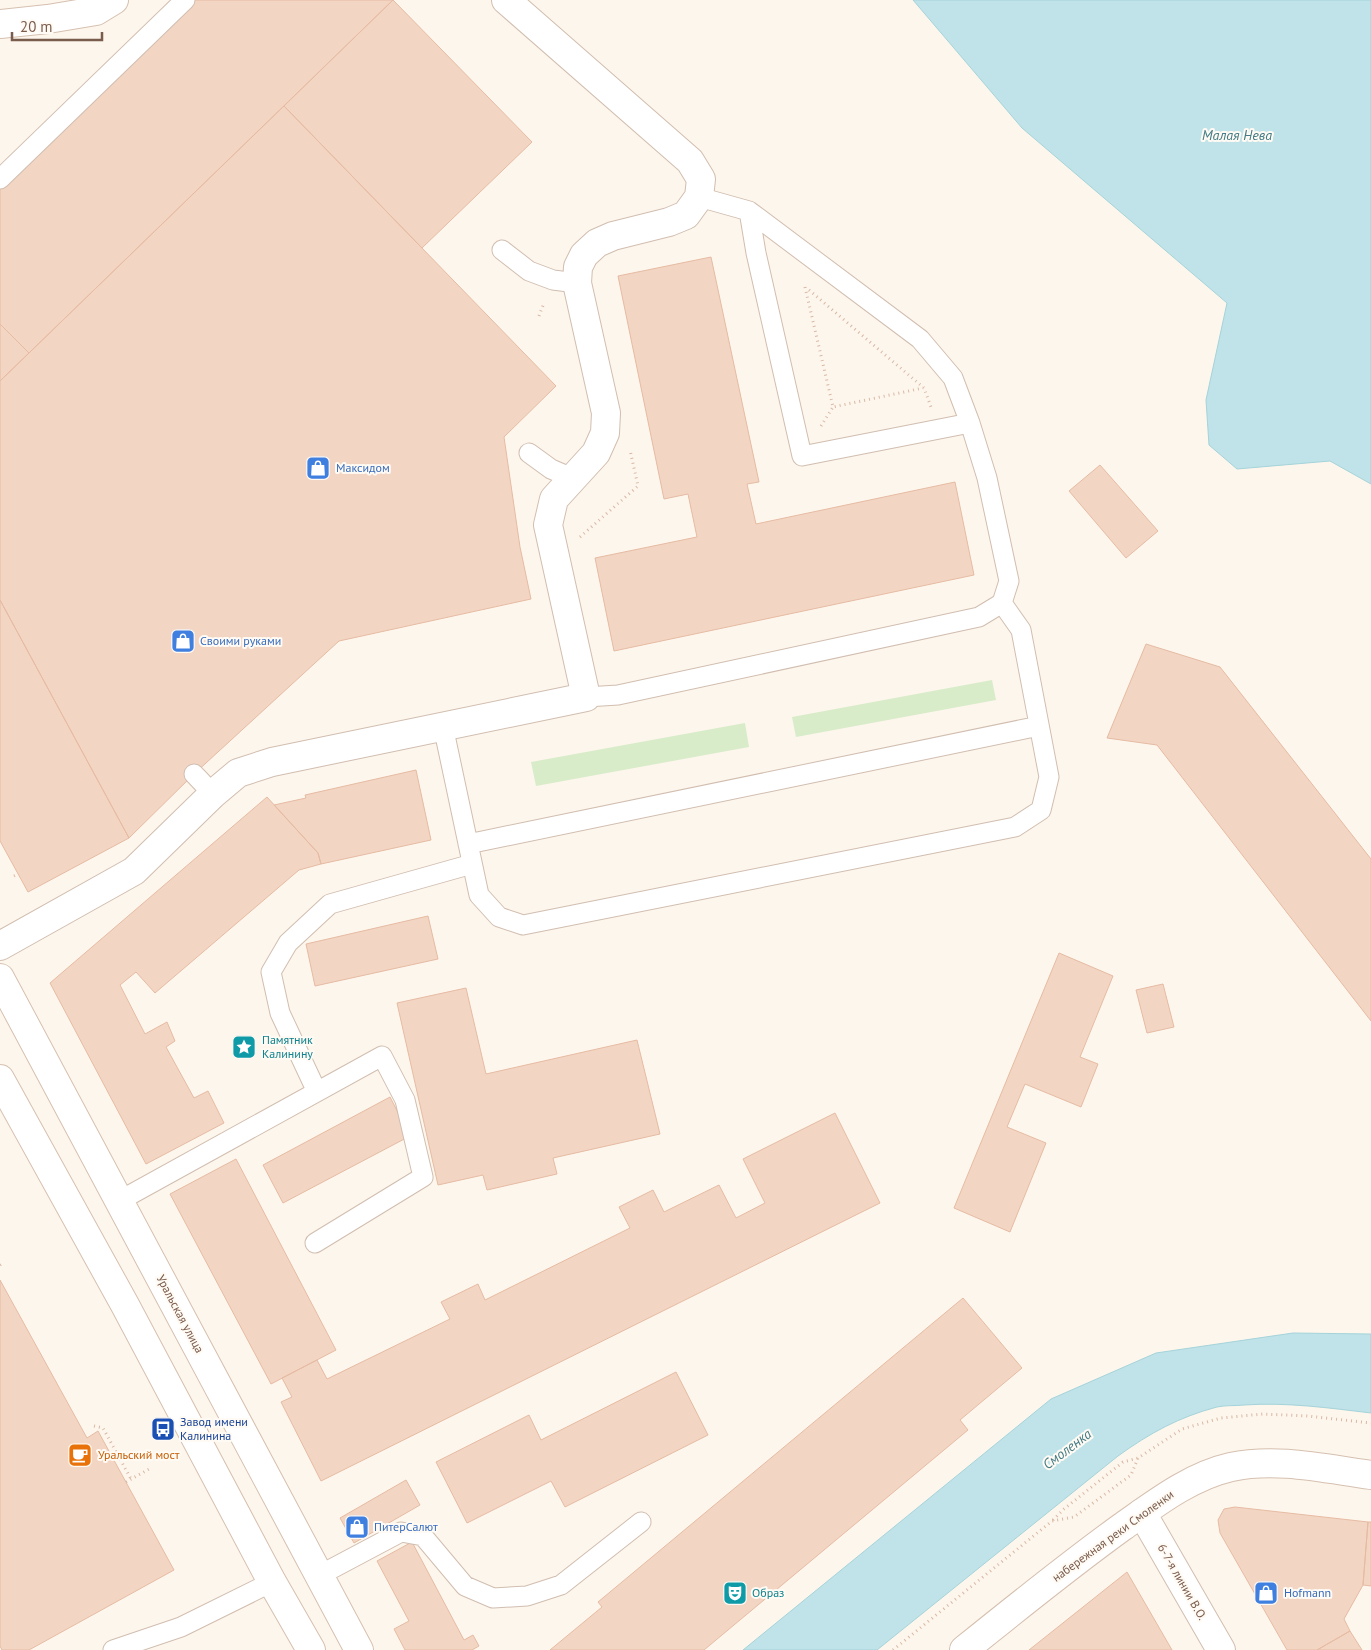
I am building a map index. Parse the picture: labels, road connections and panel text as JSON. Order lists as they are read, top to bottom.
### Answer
{
  "streets": {
    "main road": ["Уральская улица", "набережная реки Смоленки", "6-7-я линии В.О."]
  },
  "crossings": [
    ["набережная реки Смоленки", "6-7-я линии В.О."]
  ],
  "water": ["Малая Нева", "Смоленка"],
  "places": {
    "shop": [
      "Максидом",
      "Своими руками",
      "ПитерСалют",
      "Hofmann"
    ],
    "place": ["Памятник Калинину"],
    "bus stop": ["Завод имени Калинина"],
    "cafe": ["Уральский мост"],
    "theatre": ["Образ"]
  },
  "scale_bar": "20 m"
}
